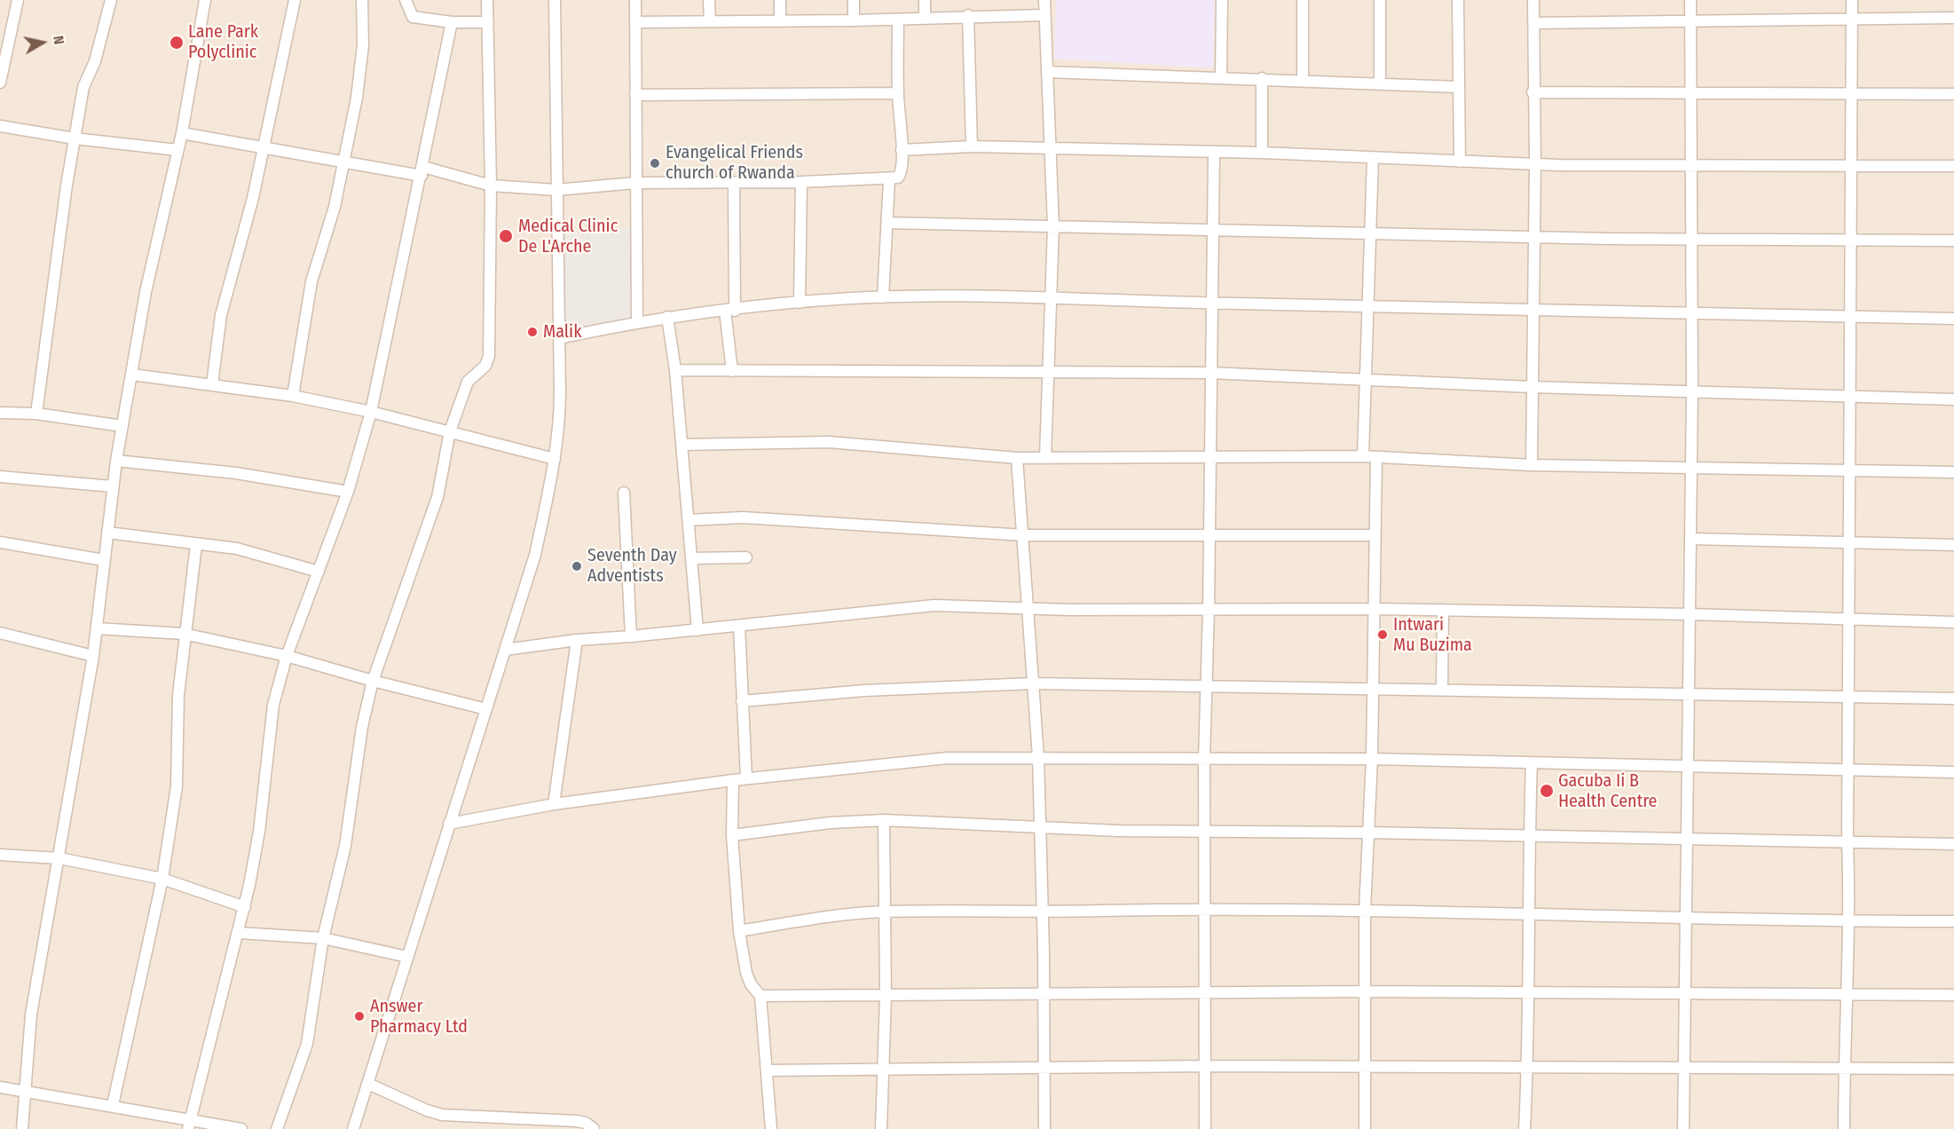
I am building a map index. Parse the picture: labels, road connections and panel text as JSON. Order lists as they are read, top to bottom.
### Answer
{
  "places": [
    "Lane Park Polyclinic",
    "Evangelical Friends church of Rwanda",
    "Medical Clinic De L'Arche",
    "Malik",
    "Seventh Day Adventists",
    "Intwari Mu Buzima",
    "Gacuba Ii B Health Centre",
    "Answer Pharmacy Ltd"
  ],
  "north": "right"
}
